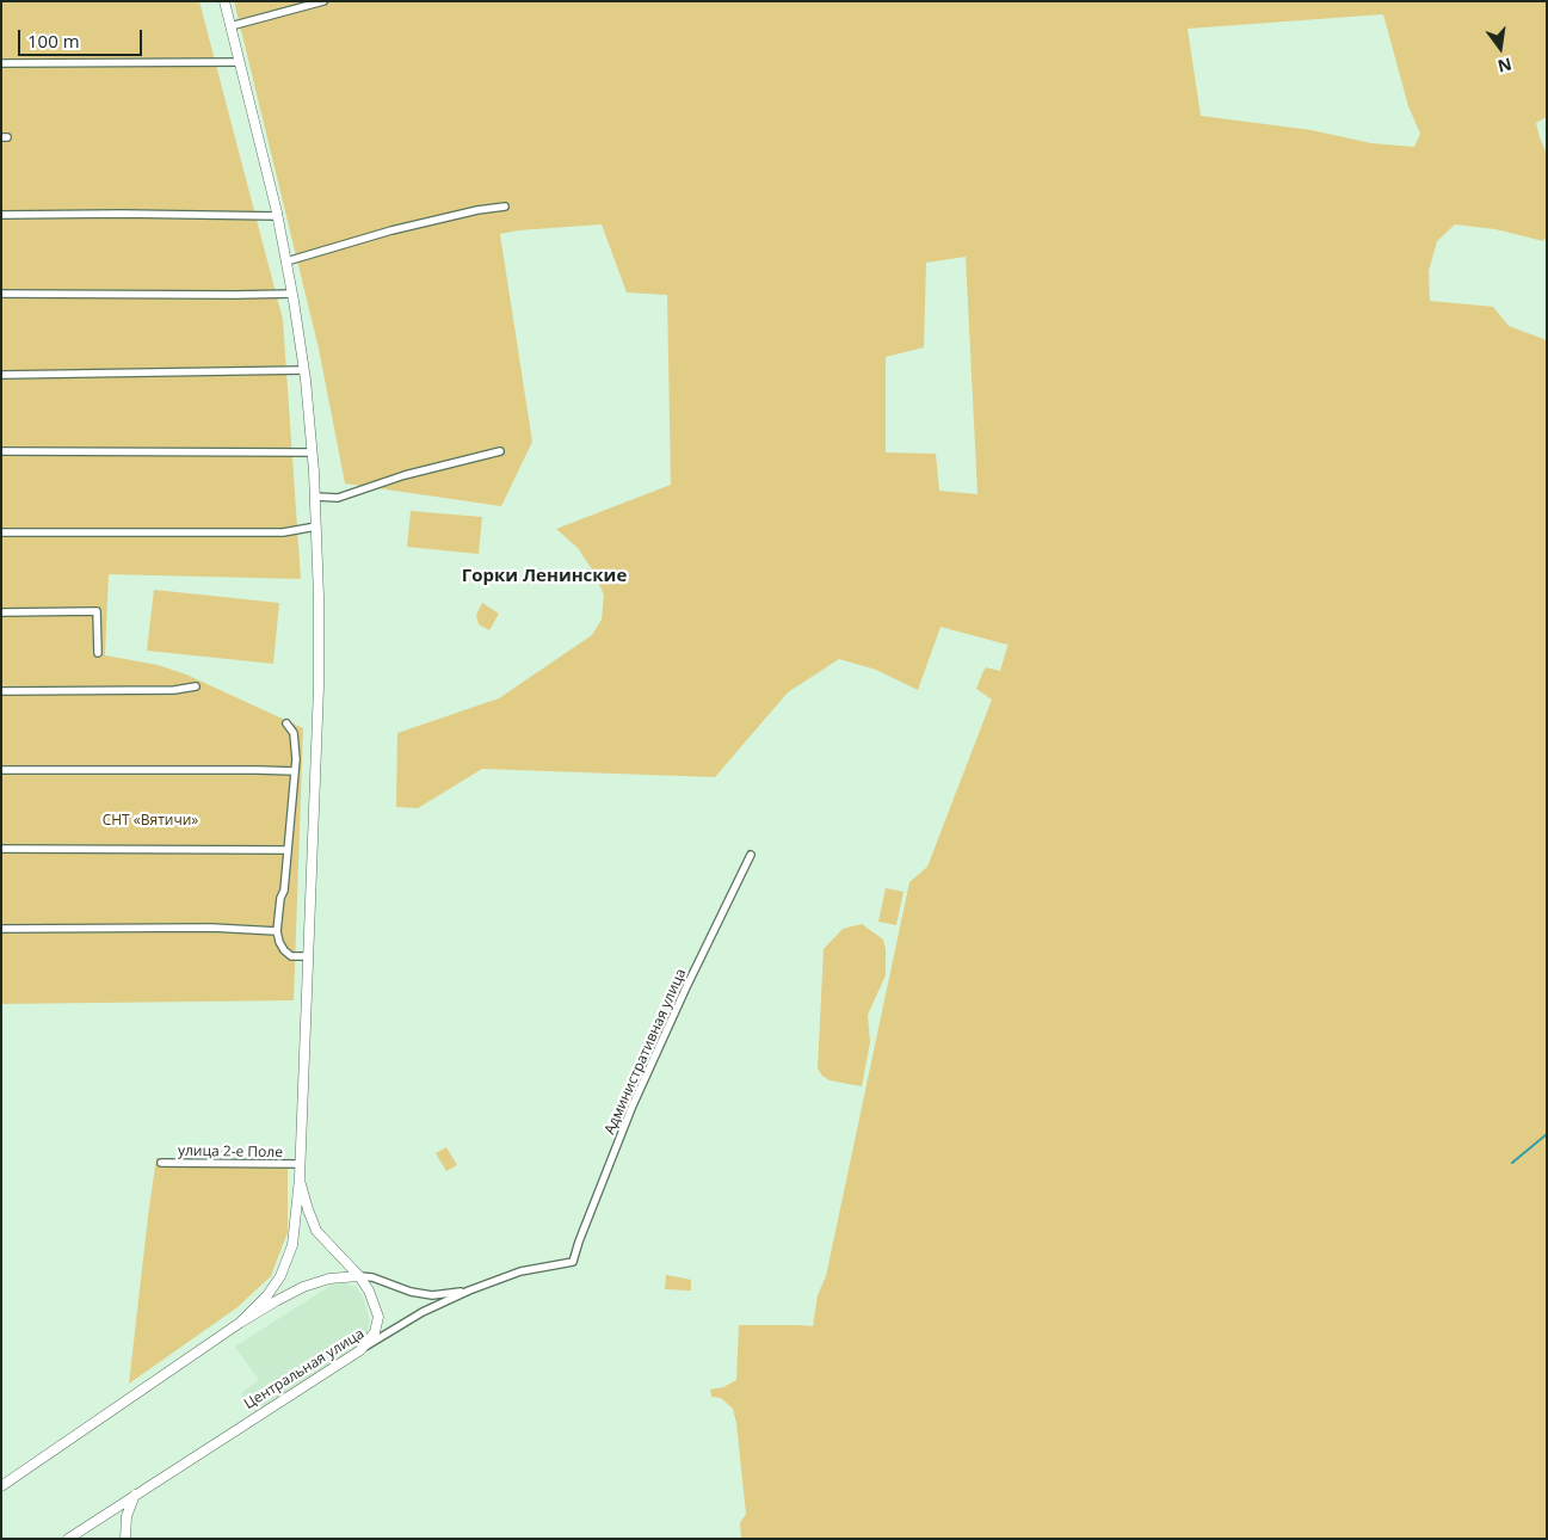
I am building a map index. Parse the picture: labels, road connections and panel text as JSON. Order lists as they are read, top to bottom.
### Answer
{
  "streets": {
    "main road": ["Центральная улица"],
    "street": ["Административная улица", "улица 2-е Поле"]
  },
  "crossings": [
    ["Административная улица", "Центральная улица"]
  ],
  "districts": ["Горки Ленинские"],
  "parks": ["СНТ «Вятичи»"],
  "scale_bar": "100 m",
  "north": "bottom"
}
